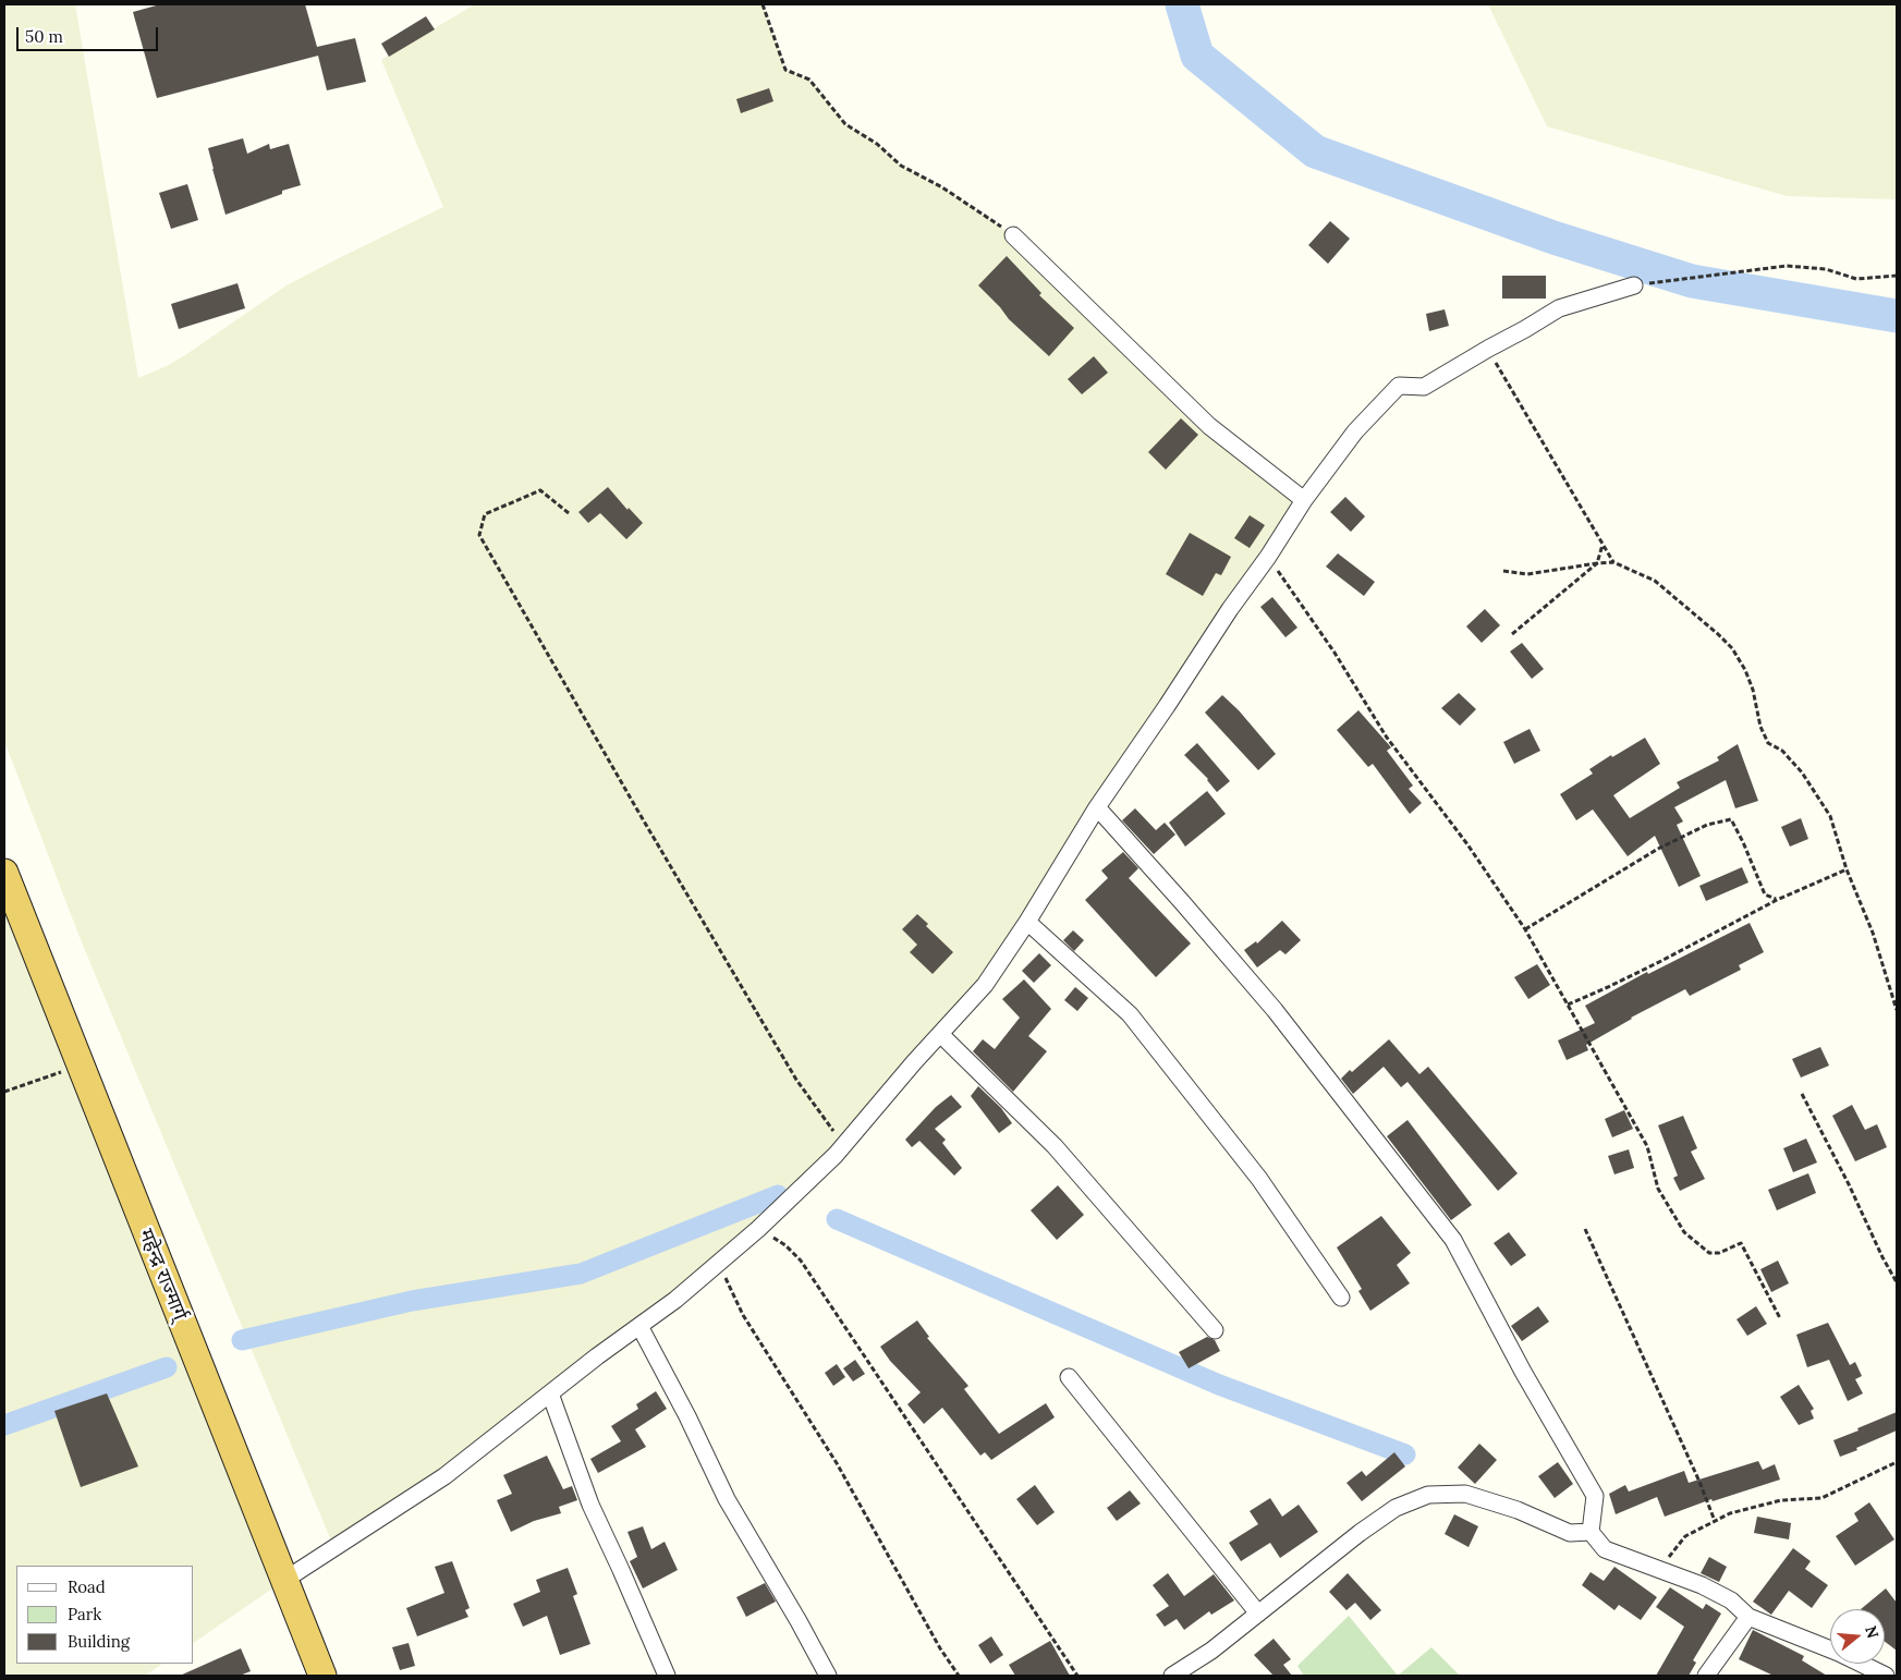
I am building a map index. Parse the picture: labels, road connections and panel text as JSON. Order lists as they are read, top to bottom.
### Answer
{
  "streets": {
    "highway": ["महेन्द्र राज्मार्ग्"]
  },
  "legend": ["Road", "Park", "Building"],
  "scale_bar": "50 m",
  "north": "right"
}
